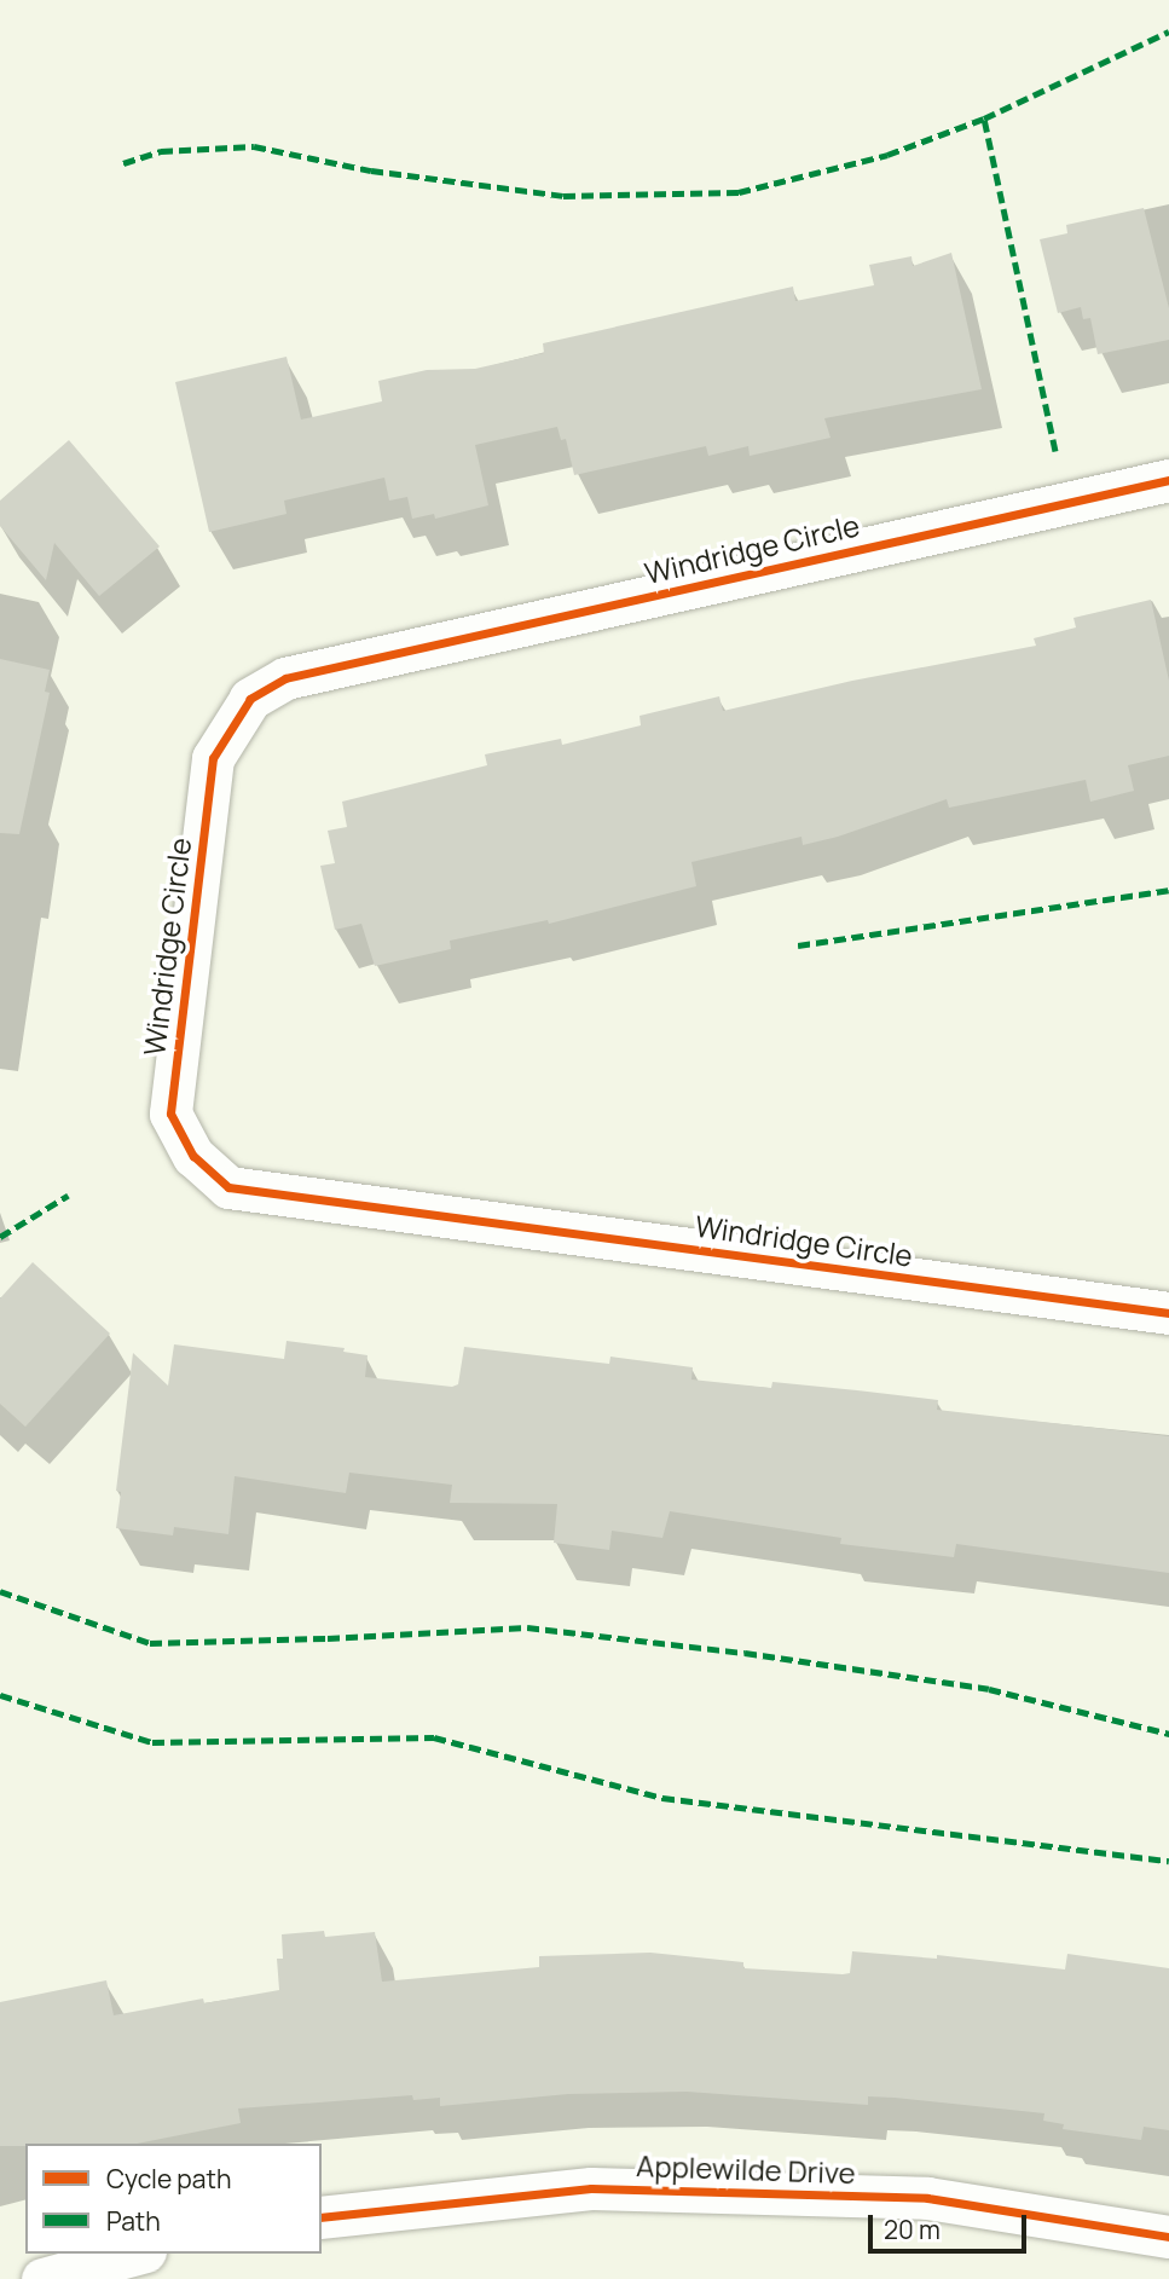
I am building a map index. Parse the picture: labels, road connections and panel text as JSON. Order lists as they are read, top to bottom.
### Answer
{
  "streets": {
    "street": ["Windridge Circle", "Applewilde Drive"]
  },
  "legend": ["Cycle path", "Path"],
  "scale_bar": "20 m"
}
